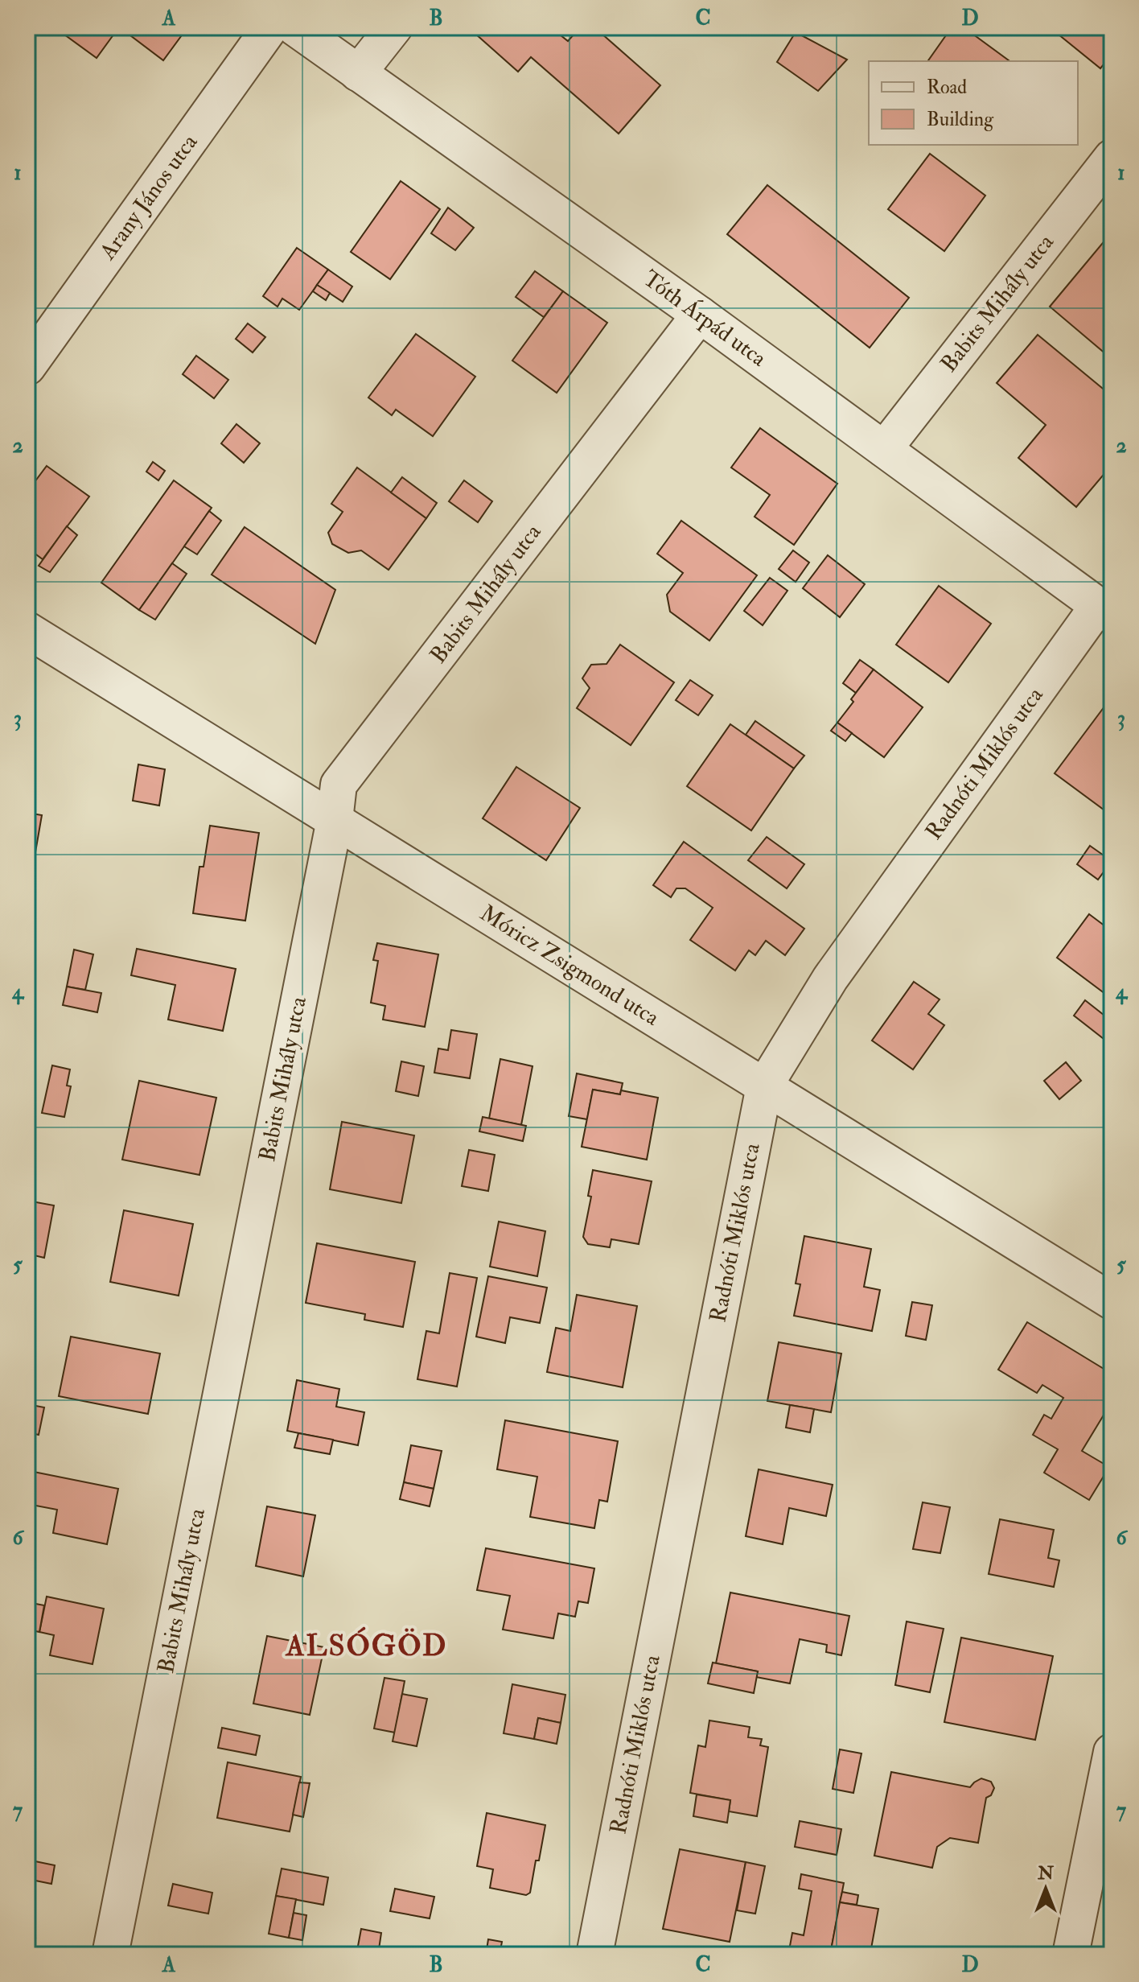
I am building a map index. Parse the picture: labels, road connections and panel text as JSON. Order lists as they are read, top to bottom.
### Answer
{
  "streets": {
    "street": [
      "Arany János utca",
      "Babits Mihály utca",
      "Tóth Árpád utca",
      "Radnóti Miklós utca",
      "Móricz Zsigmond utca"
    ]
  },
  "crossings": [
    ["Babits Mihály utca", "Tóth Árpád utca"],
    ["Babits Mihály utca", "Móricz Zsigmond utca"],
    ["Tóth Árpád utca", "Radnóti Miklós utca"],
    ["Radnóti Miklós utca", "Móricz Zsigmond utca"]
  ],
  "districts": ["ALSÓGÖD"],
  "legend": ["Road", "Building"],
  "north": "top",
  "grid": {
    "columns": [
      "A",
      "B",
      "C",
      "D"
    ],
    "rows": [
      "1",
      "2",
      "3",
      "4",
      "5",
      "6",
      "7"
    ]
  }
}
